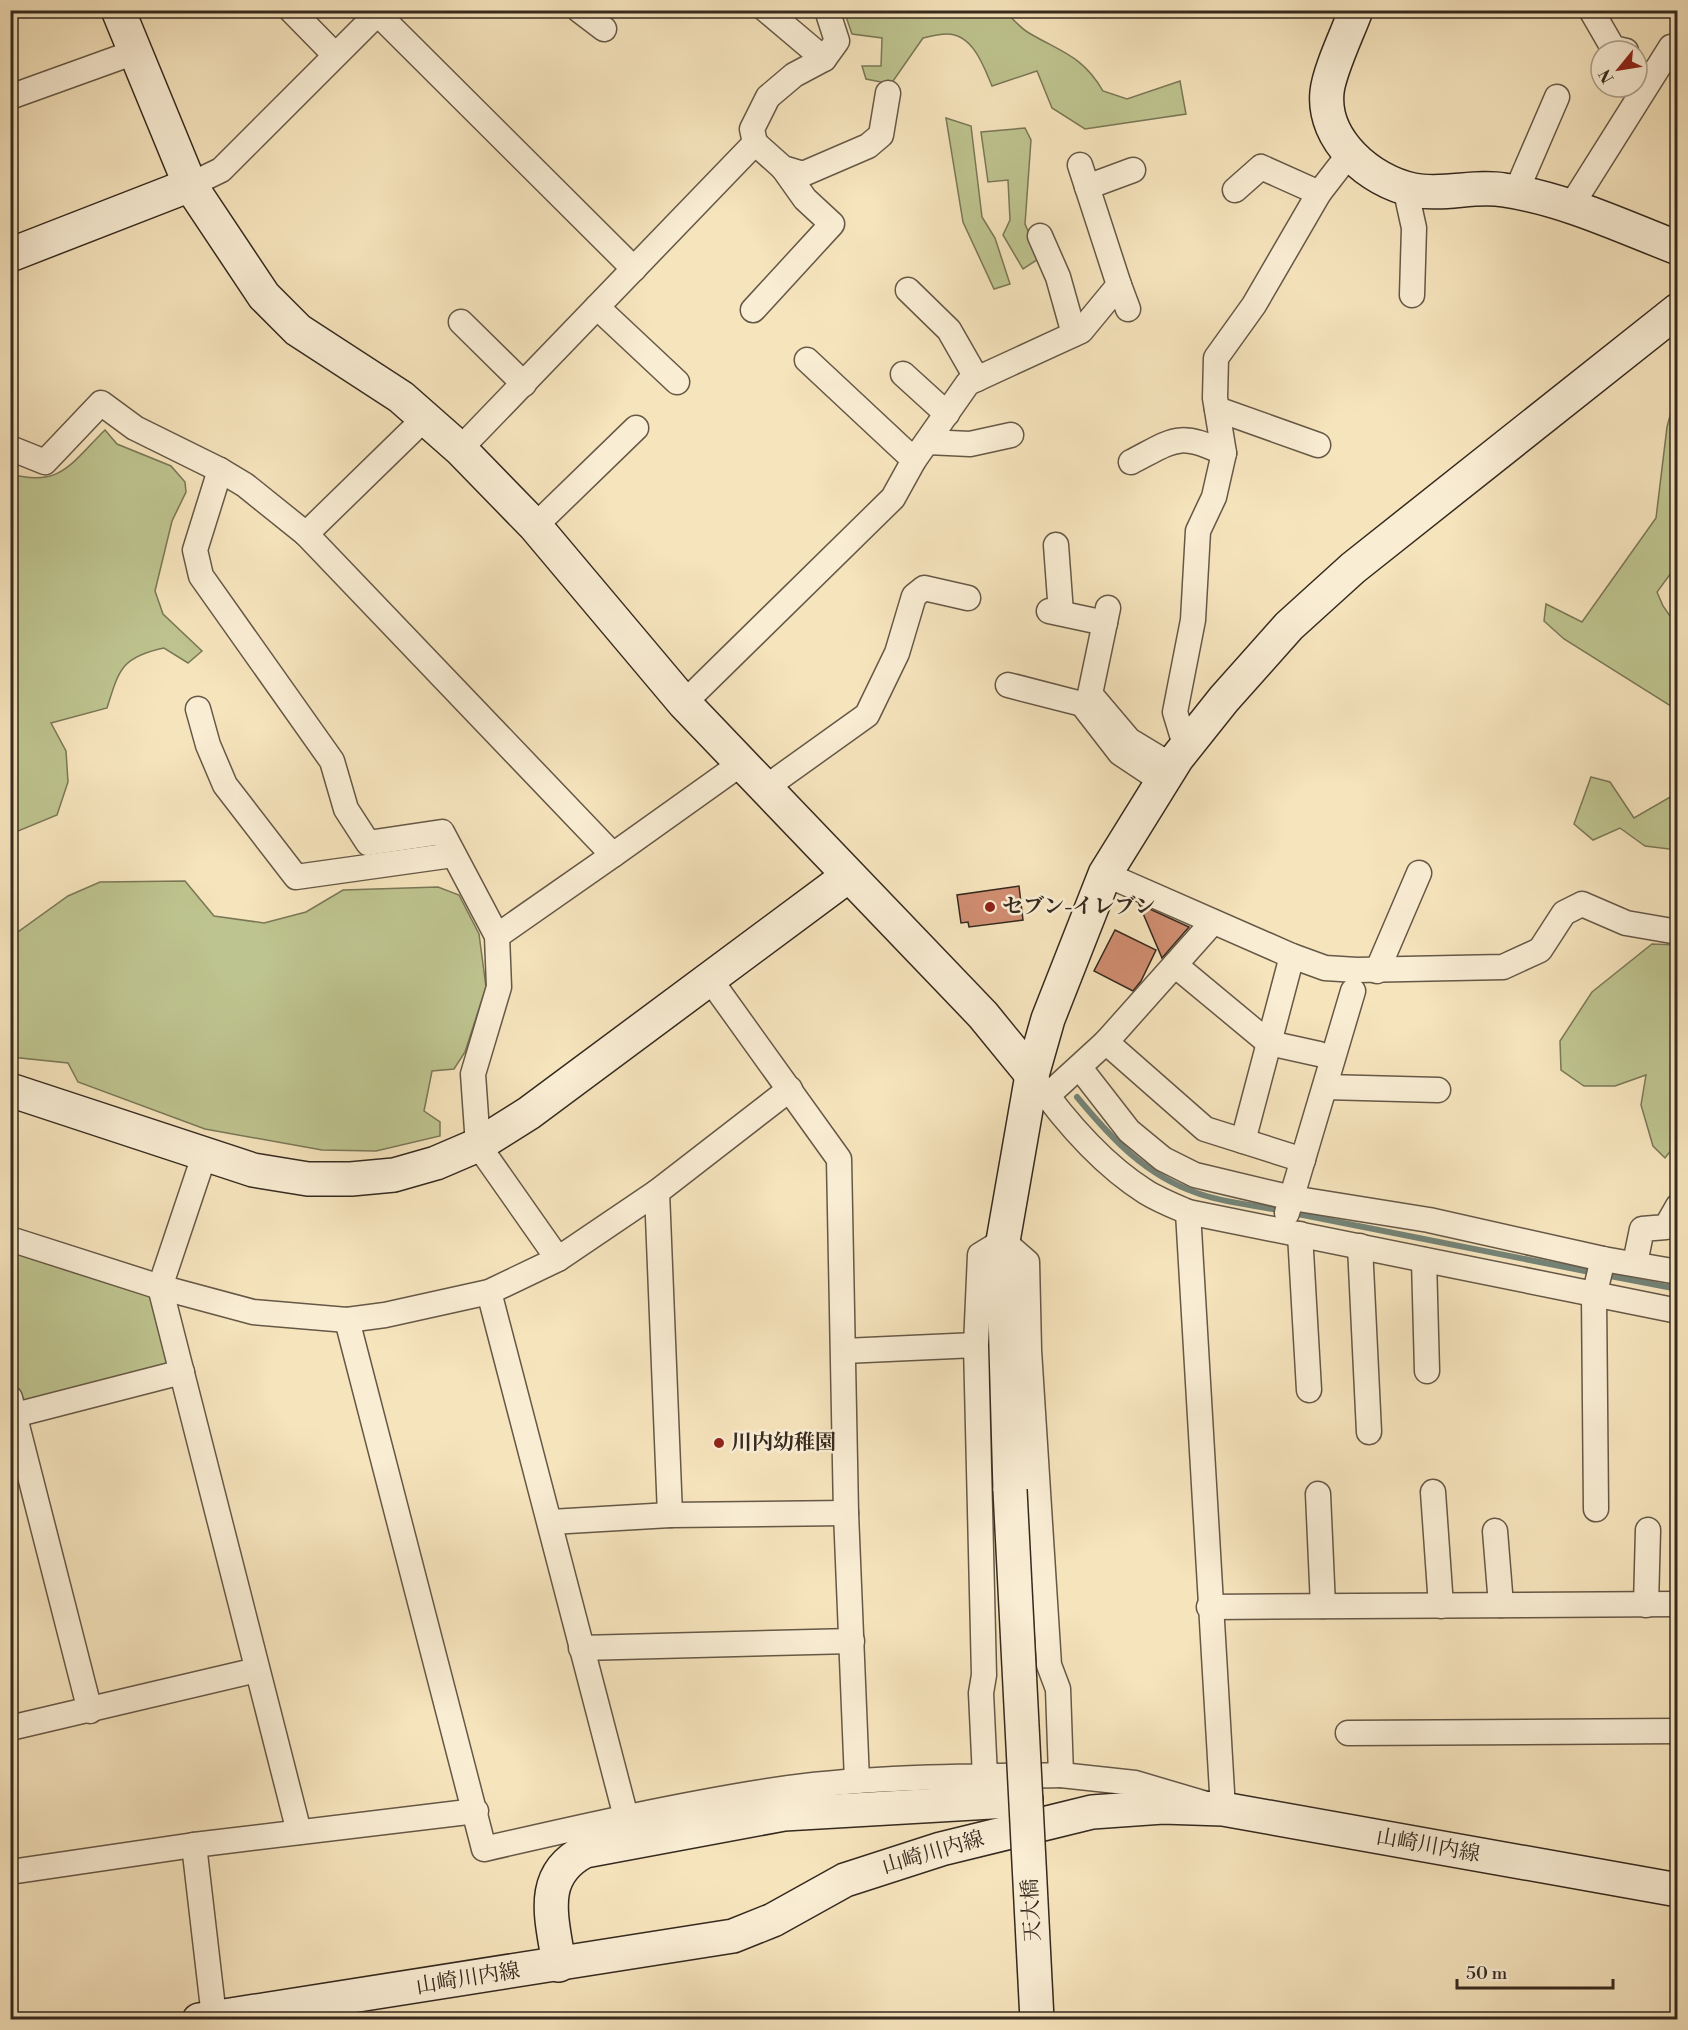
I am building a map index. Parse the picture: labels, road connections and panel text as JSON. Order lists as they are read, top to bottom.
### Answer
{
  "streets": {
    "street": ["山崎川内線", "天大橋"]
  },
  "places": ["セブン-イレブン", "川内幼稚園"],
  "scale_bar": "50 m",
  "north": "bottom left"
}
